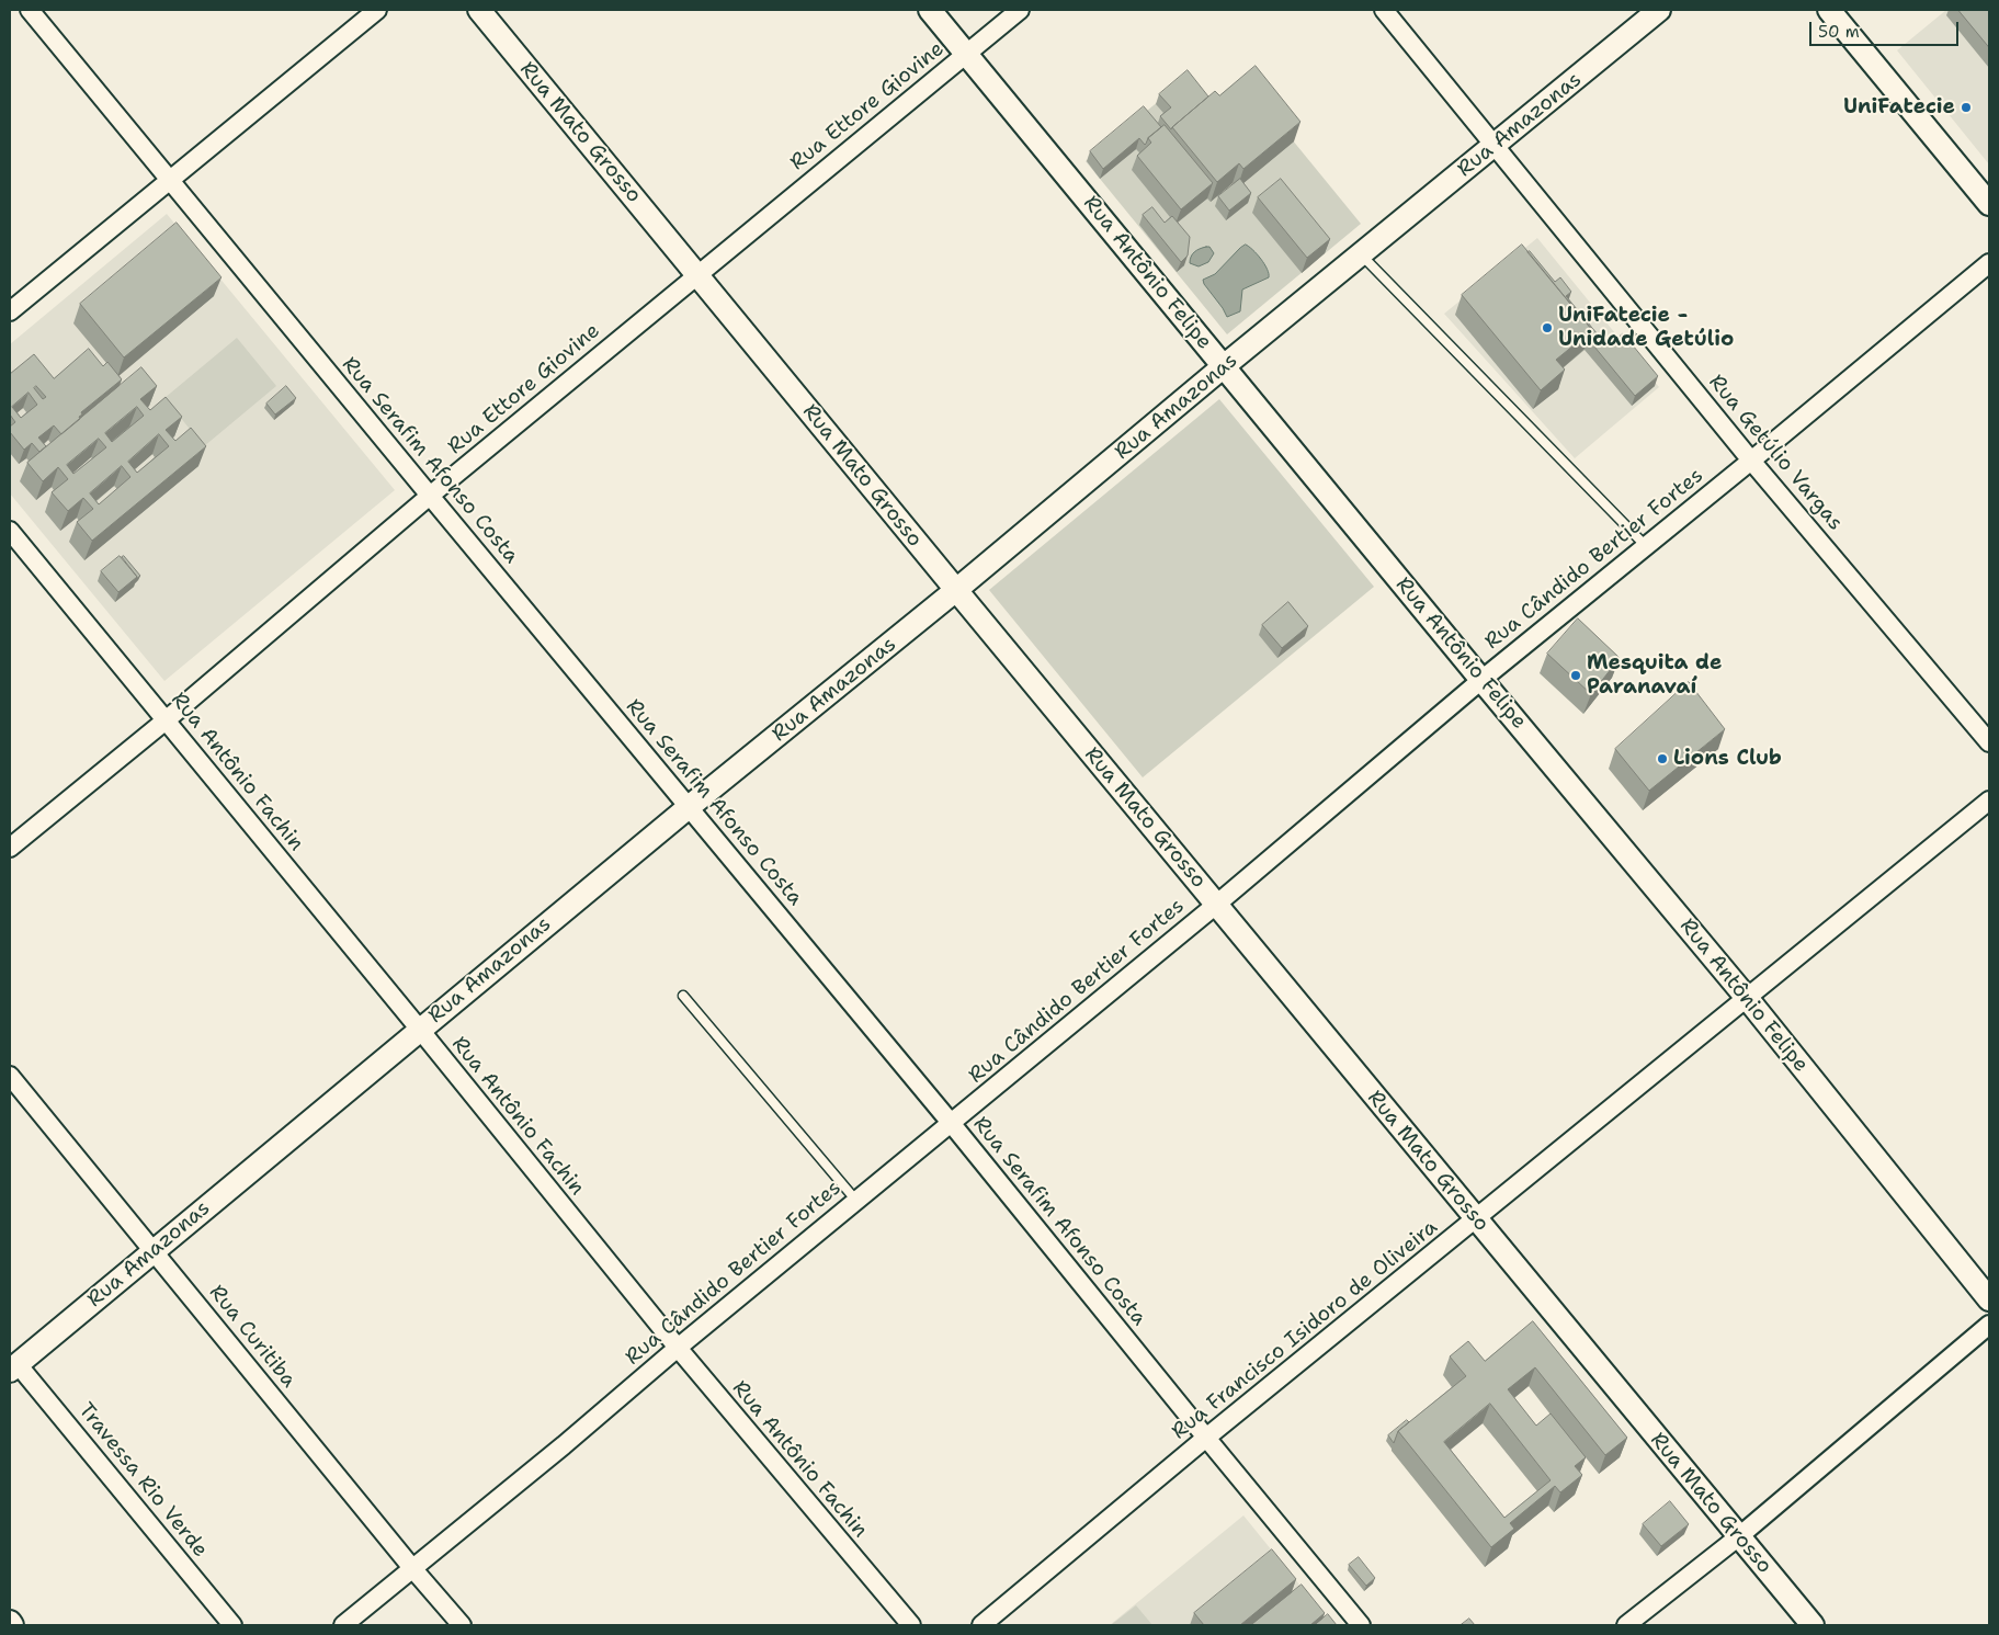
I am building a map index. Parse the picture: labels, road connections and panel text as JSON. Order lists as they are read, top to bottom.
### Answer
{
  "streets": {
    "street": [
      "Rua Ettore Giovine",
      "Rua Amazonas",
      "Rua Mato Grosso",
      "Rua Antônio Felipe",
      "Rua Getúlio Vargas",
      "Rua Serafim Afonso Costa",
      "Rua Cândido Bertier Fortes",
      "Rua Antônio Fachin",
      "Rua Francisco Isidoro de Oliveira",
      "Rua Curitiba",
      "Travessa Rio Verde"
    ]
  },
  "crossings": [
    ["Rua Ettore Giovine", "Rua Mato Grosso"],
    ["Rua Ettore Giovine", "Rua Antônio Felipe"],
    ["Rua Ettore Giovine", "Rua Serafim Afonso Costa"],
    ["Rua Ettore Giovine", "Rua Antônio Fachin"],
    ["Rua Amazonas", "Rua Mato Grosso"],
    ["Rua Amazonas", "Rua Antônio Felipe"],
    ["Rua Amazonas", "Rua Getúlio Vargas"],
    ["Rua Amazonas", "Rua Serafim Afonso Costa"],
    ["Rua Amazonas", "Rua Antônio Fachin"],
    ["Rua Amazonas", "Rua Curitiba"],
    ["Rua Amazonas", "Travessa Rio Verde"],
    ["Rua Mato Grosso", "Rua Cândido Bertier Fortes"],
    ["Rua Mato Grosso", "Rua Francisco Isidoro de Oliveira"],
    ["Rua Antônio Felipe", "Rua Cândido Bertier Fortes"],
    ["Rua Antônio Felipe", "Rua Francisco Isidoro de Oliveira"],
    ["Rua Getúlio Vargas", "Rua Cândido Bertier Fortes"],
    ["Rua Serafim Afonso Costa", "Rua Cândido Bertier Fortes"],
    ["Rua Serafim Afonso Costa", "Rua Francisco Isidoro de Oliveira"],
    ["Rua Cândido Bertier Fortes", "Rua Antônio Fachin"],
    ["Rua Cândido Bertier Fortes", "Rua Curitiba"]
  ],
  "places": [
    "UniFatecie",
    "UniFatecie - Unidade Getúlio",
    "Mesquita de Paranavaí",
    "Lions Club"
  ],
  "scale_bar": "50 m"
}
